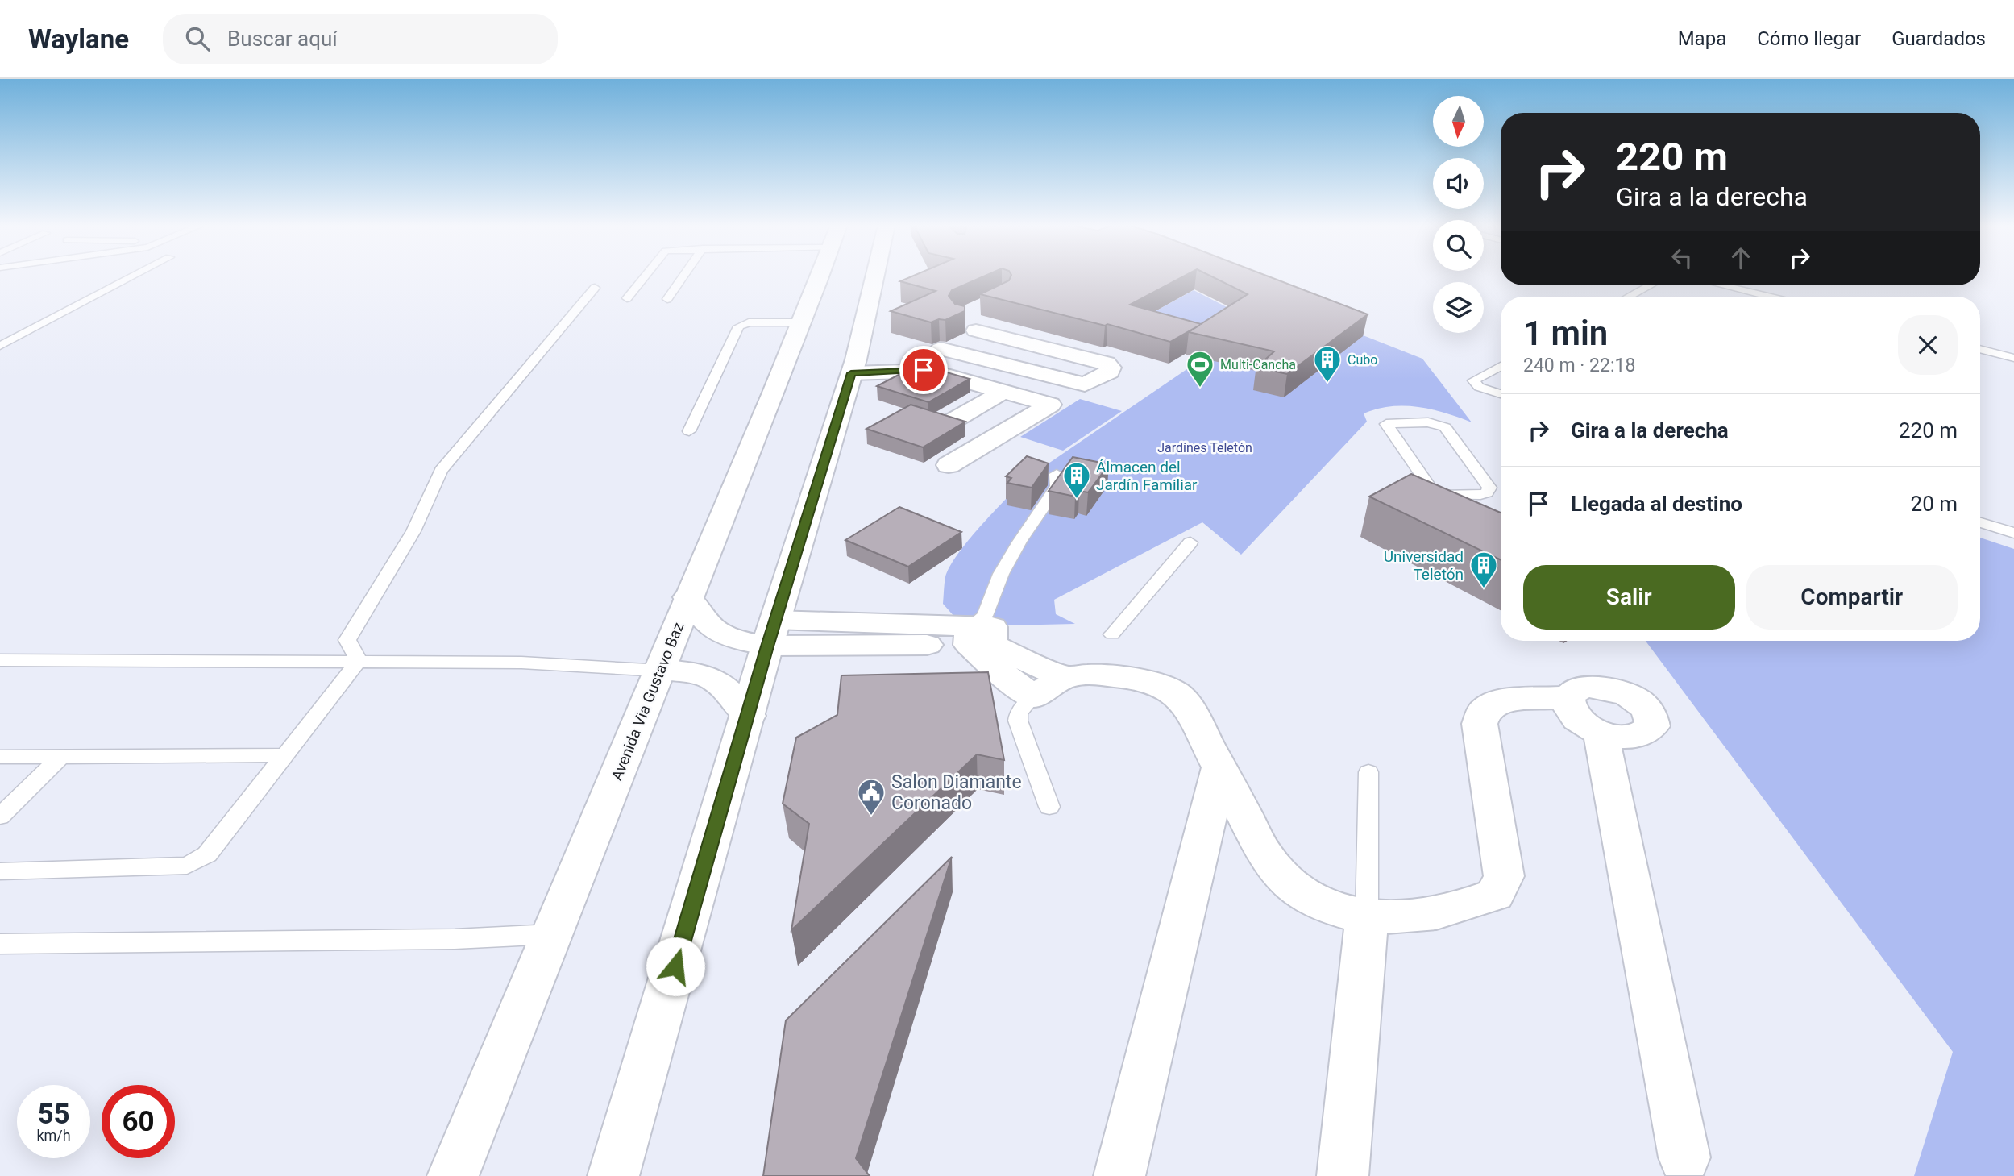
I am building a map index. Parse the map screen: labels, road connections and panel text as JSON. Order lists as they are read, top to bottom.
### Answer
{
  "streets": {
    "street": ["Avenida Via Gustavo Baz"]
  },
  "parks": ["Jardínes Teletón"],
  "places": {
    "building": ["Cubo", "Álmacen del Jardín Familiar", "Universidad Teletón"],
    "sports": ["Multi-Cancha"],
    "public building": ["Salon Diamante Coronado"]
  },
  "north": "bottom",
  "page": {
    "header": "Waylane",
    "search": "Buscar aquí",
    "nav": ["Mapa", "Cómo llegar", "Guardados"],
    "turn": ["220 m", "Gira a la derecha"],
    "heading": ["1 min", "240 m · 22:18"],
    "list": [
      {
        "name": "Gira a la derecha",
        "value": "220 m"
      },
      {
        "name": "Llegada al destino",
        "value": "20 m"
      }
    ],
    "buttons": ["Salir", "Compartir"],
    "speed": "55 km/h",
    "limit": "60"
  }
}
